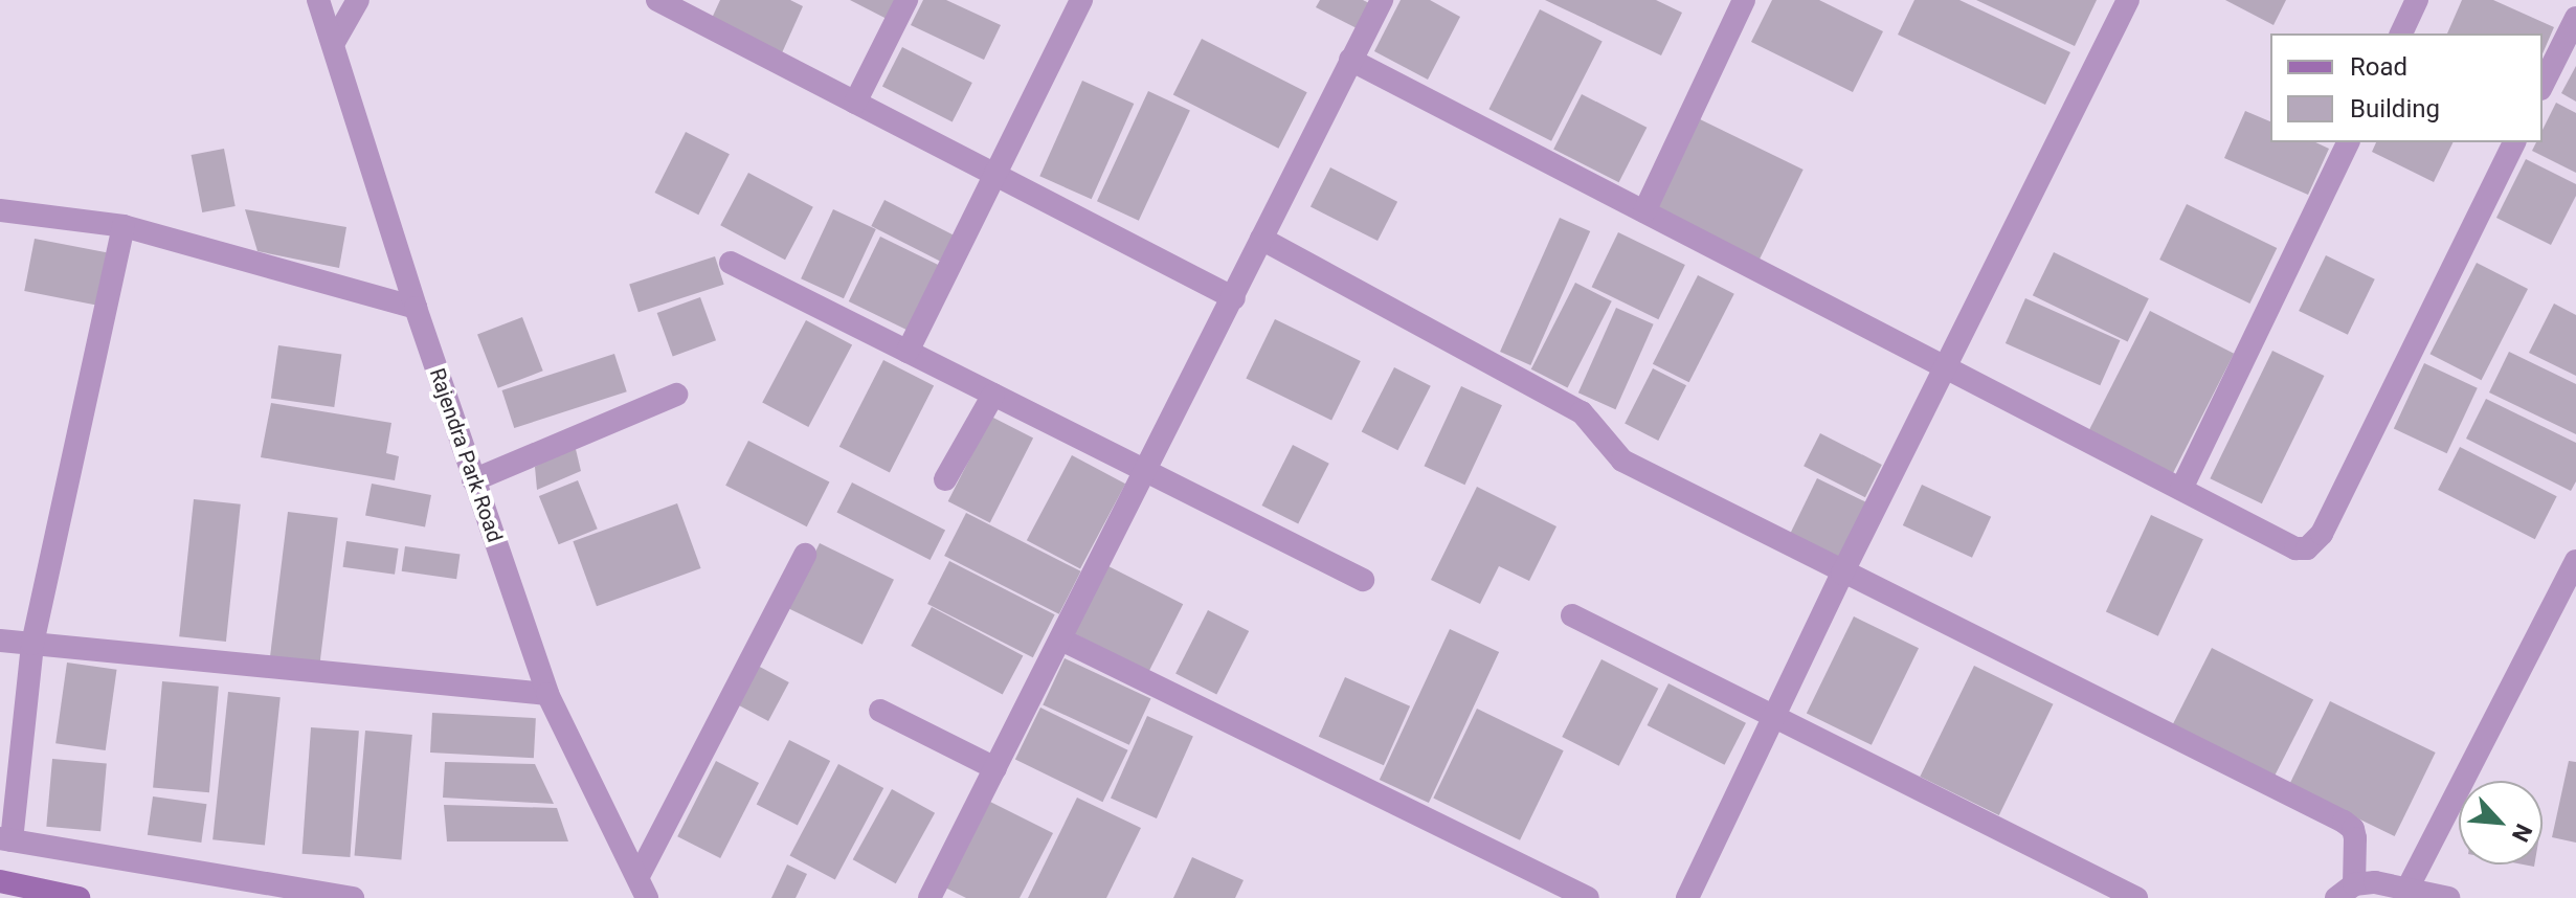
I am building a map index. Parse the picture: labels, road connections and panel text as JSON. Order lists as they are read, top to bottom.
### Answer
{
  "streets": {
    "street": ["Rajendra Park Road"]
  },
  "legend": ["Road", "Building"],
  "north": "bottom right"
}
